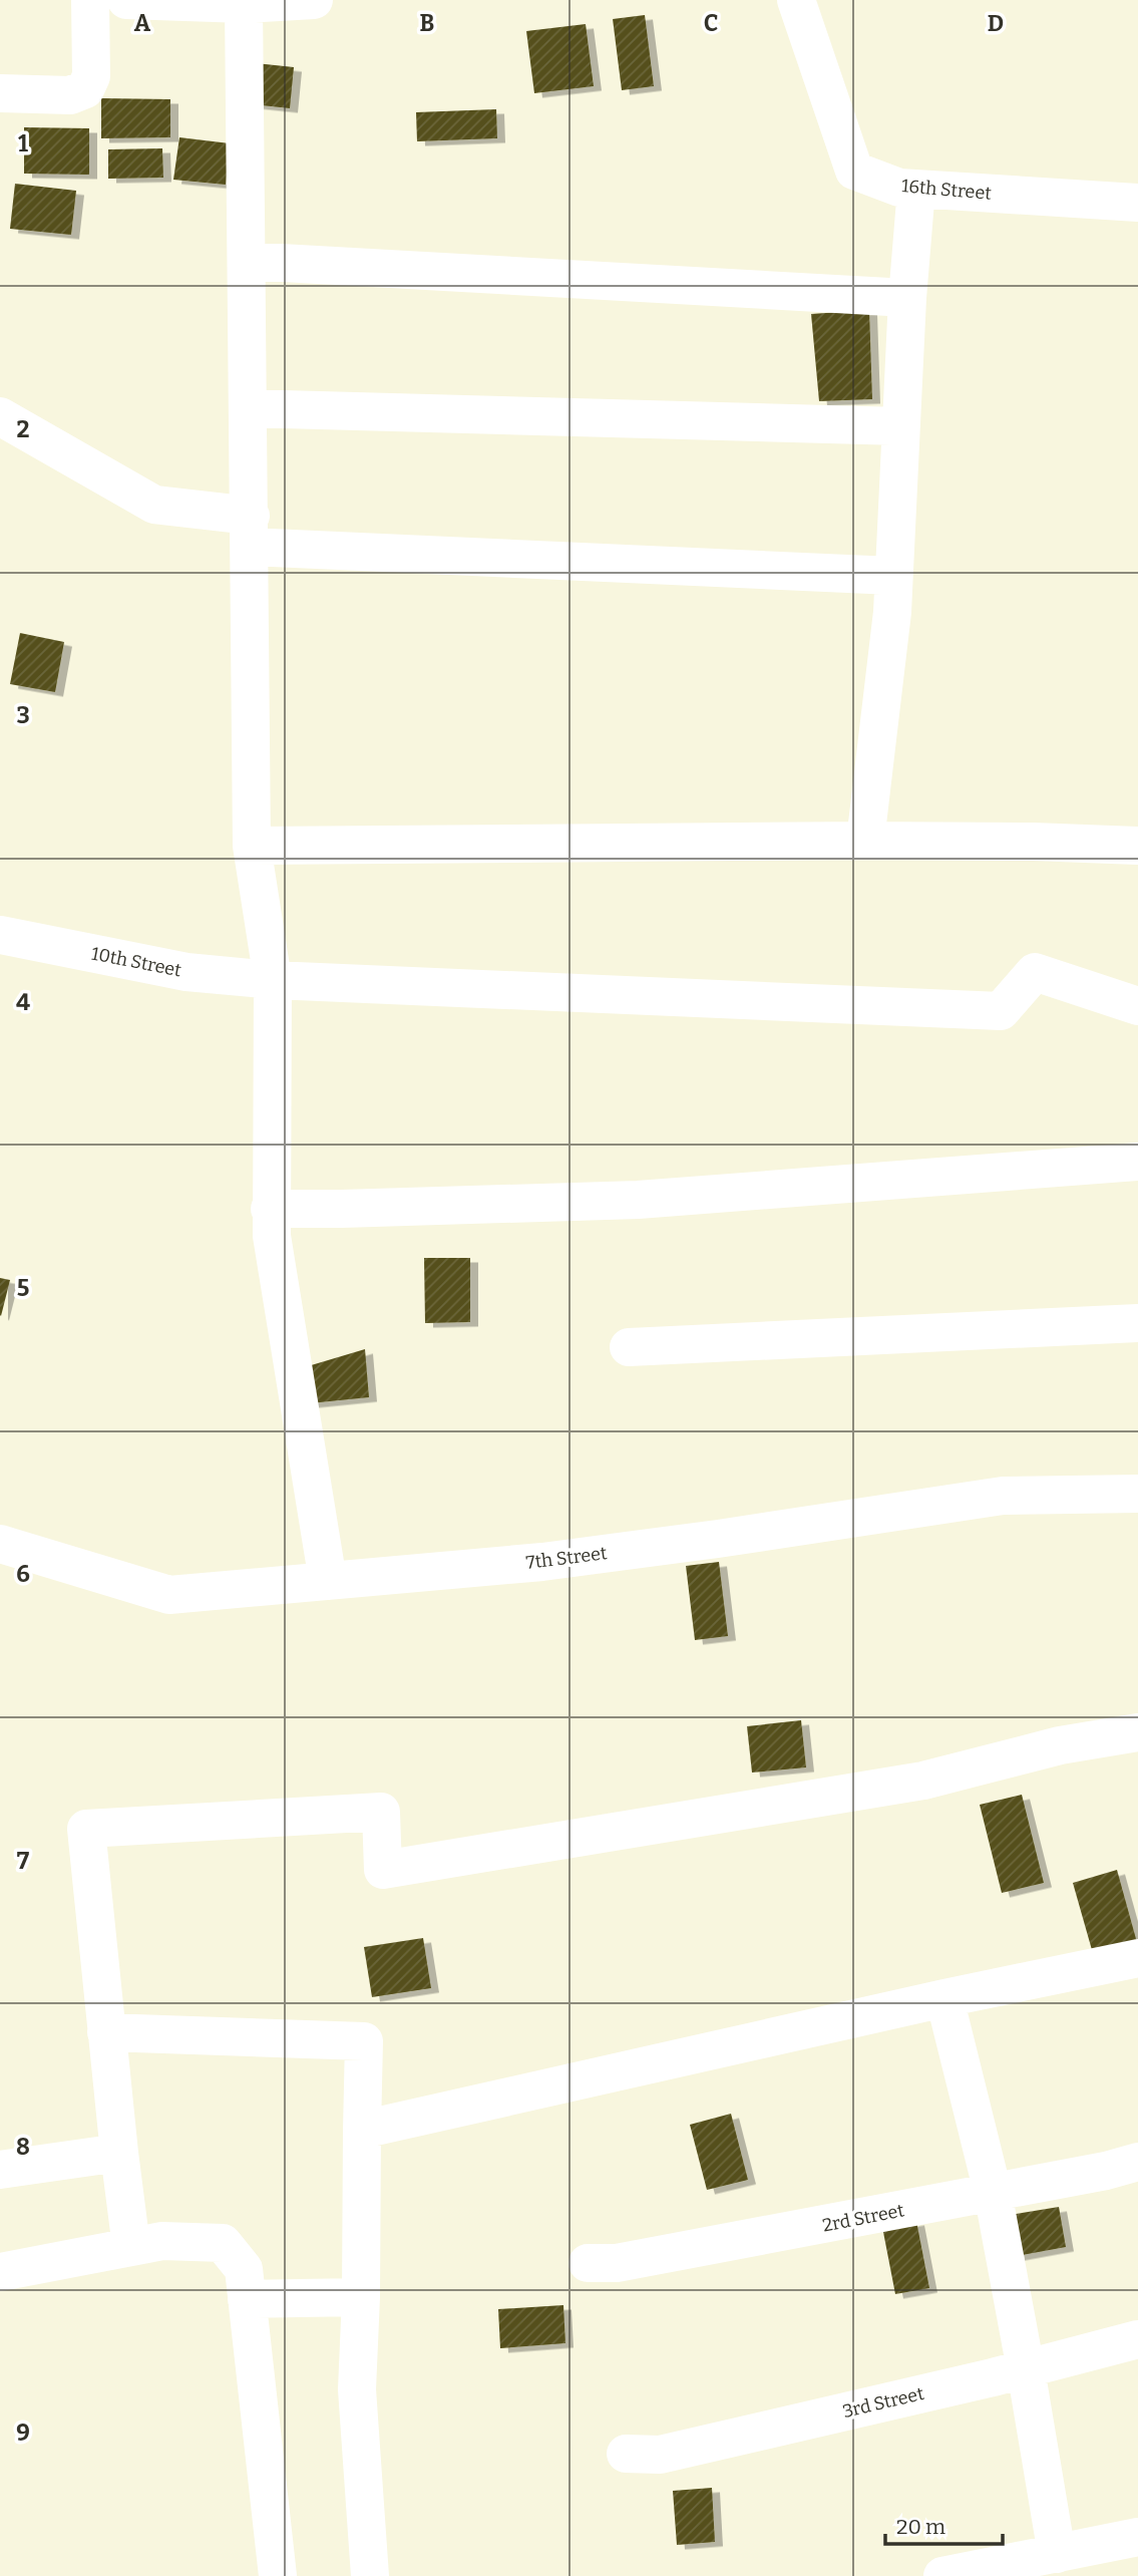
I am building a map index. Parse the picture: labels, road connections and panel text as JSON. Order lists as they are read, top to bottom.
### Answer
{
  "streets": {
    "street": [
      "16th Street",
      "10th Street",
      "7th Street",
      "2rd Street",
      "3rd Street"
    ]
  },
  "scale_bar": "20 m",
  "grid": {
    "columns": [
      "A",
      "B",
      "C",
      "D"
    ],
    "rows": [
      "1",
      "2",
      "3",
      "4",
      "5",
      "6",
      "7",
      "8",
      "9"
    ]
  }
}
